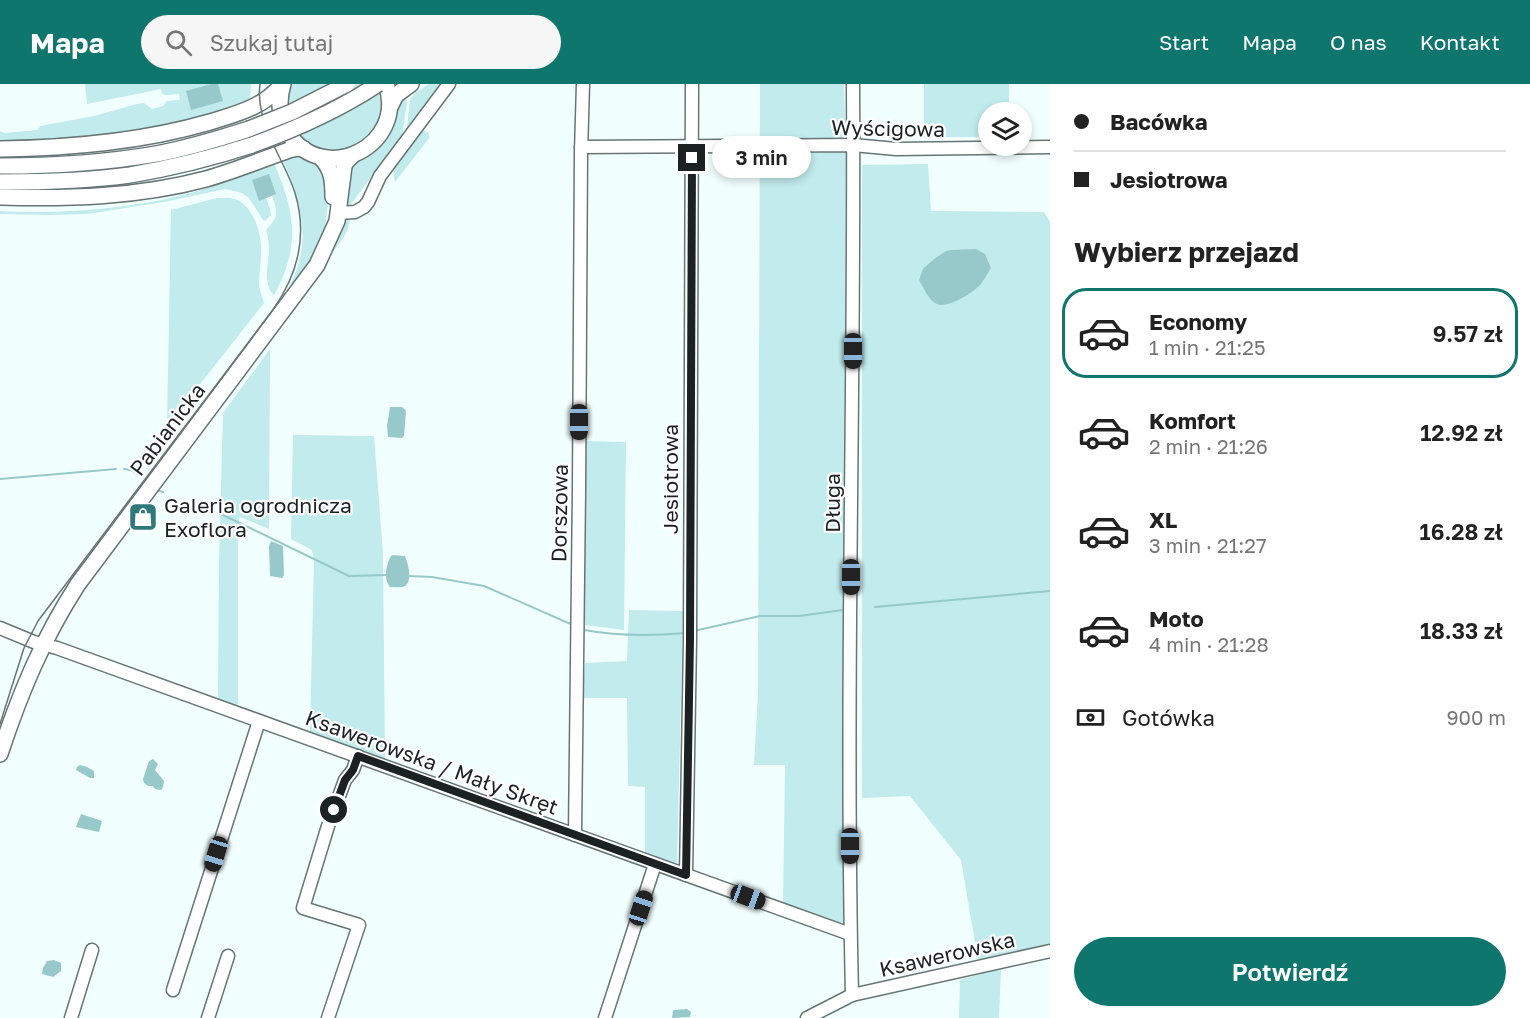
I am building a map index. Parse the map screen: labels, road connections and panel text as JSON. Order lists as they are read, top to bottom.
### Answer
{
  "streets": {
    "main road": ["Pabianicka"],
    "street": [
      "Wyścigowa",
      "Jesiotrowa",
      "Długa",
      "Dorszowa",
      "Ksawerowska / Mały Skręt",
      "Ksawerowska"
    ]
  },
  "crossings": [
    ["Wyścigowa", "Jesiotrowa"],
    ["Wyścigowa", "Długa"],
    ["Wyścigowa", "Dorszowa"],
    ["Pabianicka", "Ksawerowska / Mały Skręt"],
    ["Jesiotrowa", "Ksawerowska / Mały Skręt"],
    ["Długa", "Ksawerowska / Mały Skręt"],
    ["Długa", "Ksawerowska"],
    ["Dorszowa", "Ksawerowska / Mały Skręt"]
  ],
  "places": {
    "shop": ["Galeria ogrodnicza Exoflora"]
  },
  "page": {
    "header": "Mapa",
    "search": "Szukaj tutaj",
    "nav": [
      "Start",
      "Mapa",
      "O nas",
      "Kontakt"
    ],
    "banner": ["Bacówka", "Jesiotrowa"],
    "bubble": "3 min",
    "heading": "Wybierz przejazd",
    "list": [
      {
        "name": "Economy",
        "note": "1 min · 21:25",
        "value": "9.57 zł"
      },
      {
        "name": "Komfort",
        "note": "2 min · 21:26",
        "value": "12.92 zł"
      },
      {
        "name": "XL",
        "note": "3 min · 21:27",
        "value": "16.28 zł"
      },
      {
        "name": "Moto",
        "note": "4 min · 21:28",
        "value": "18.33 zł"
      }
    ],
    "pay": ["Gotówka", "900 m"],
    "buttons": "Potwierdź"
  }
}
